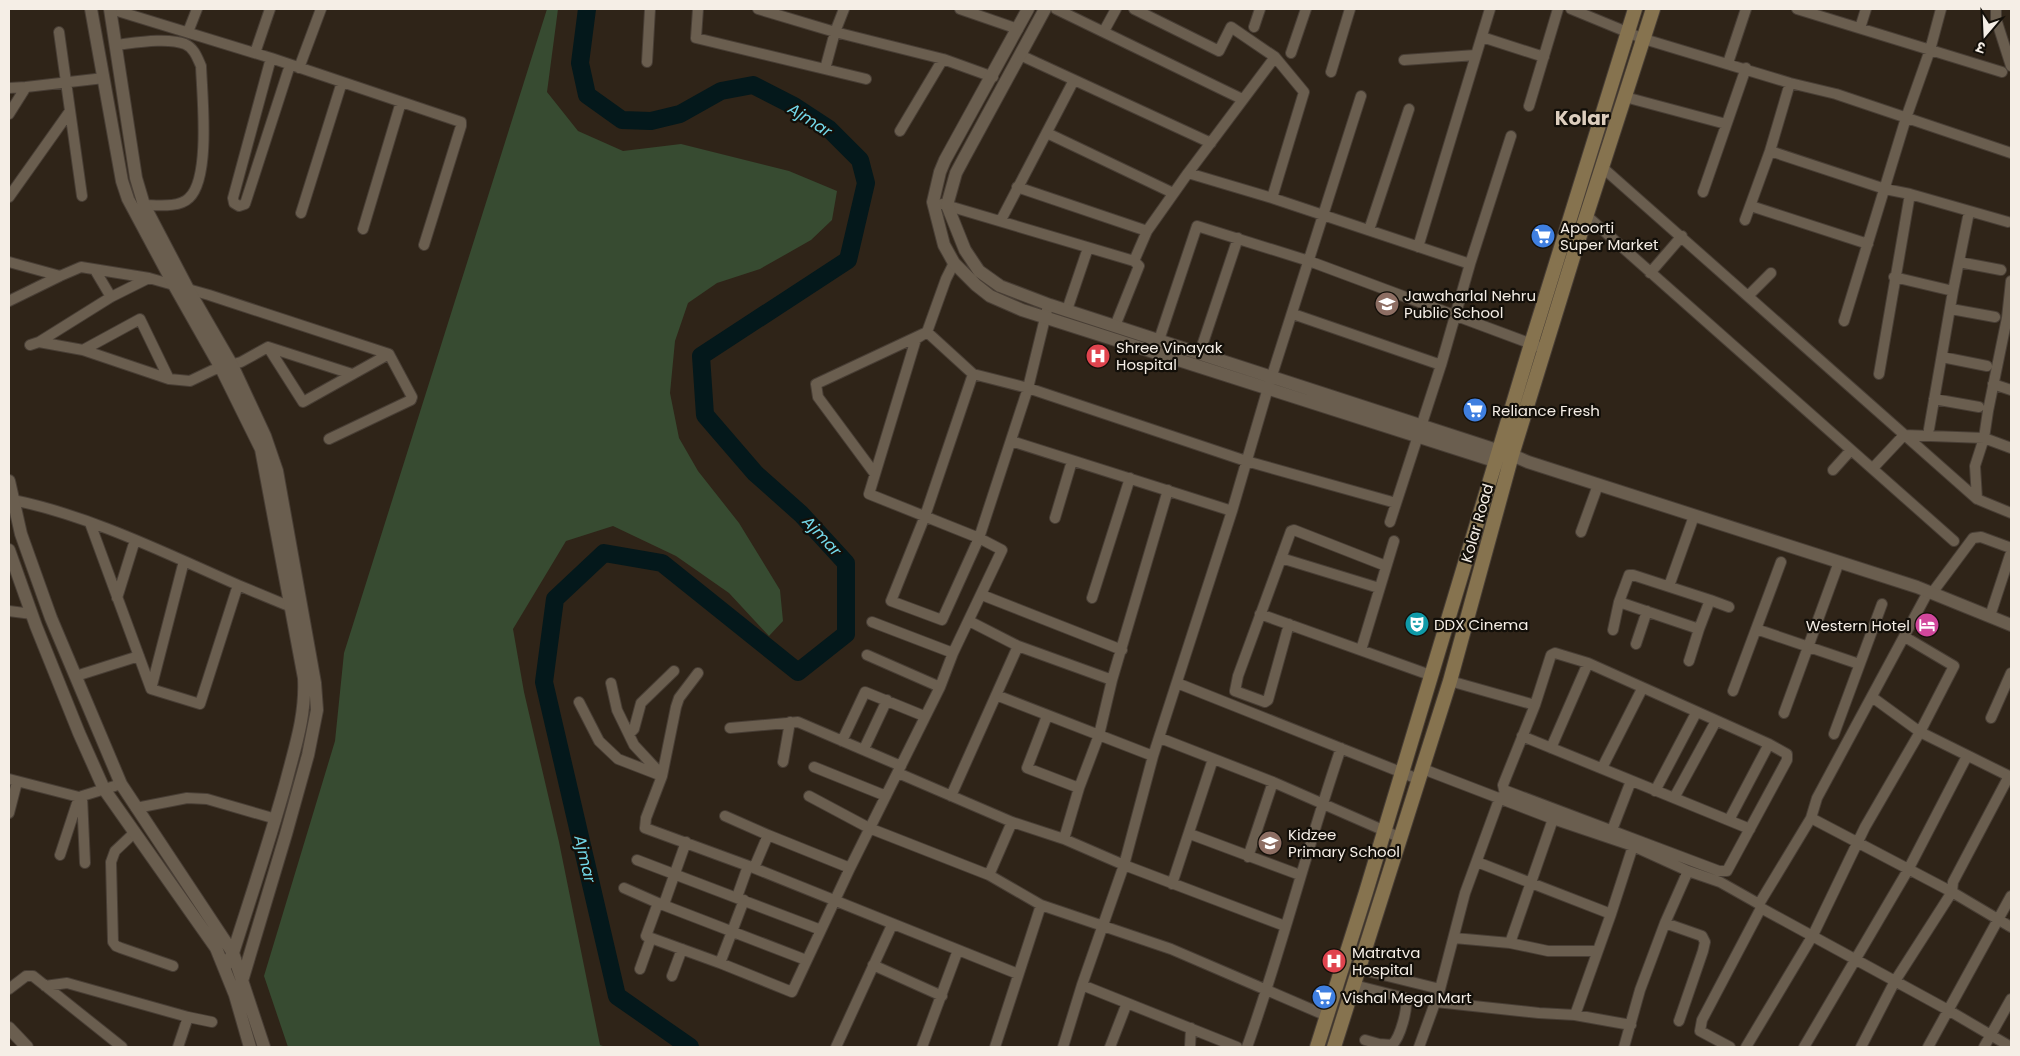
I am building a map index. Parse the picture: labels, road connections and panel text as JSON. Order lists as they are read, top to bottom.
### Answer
{
  "streets": {
    "main road": ["Kolar Road"]
  },
  "districts": ["Kolar"],
  "water": ["Ajmar"],
  "places": {
    "supermarket": ["Apoorti Super Market", "Reliance Fresh", "Vishal Mega Mart"],
    "school or university": ["Jawaharlal Nehru Public School", "Kidzee Primary School"],
    "hospital": ["Shree Vinayak Hospital", "Matratva Hospital"],
    "theatre": ["DDX Cinema"],
    "hotel": ["Western Hotel"]
  },
  "north": "bottom"
}
